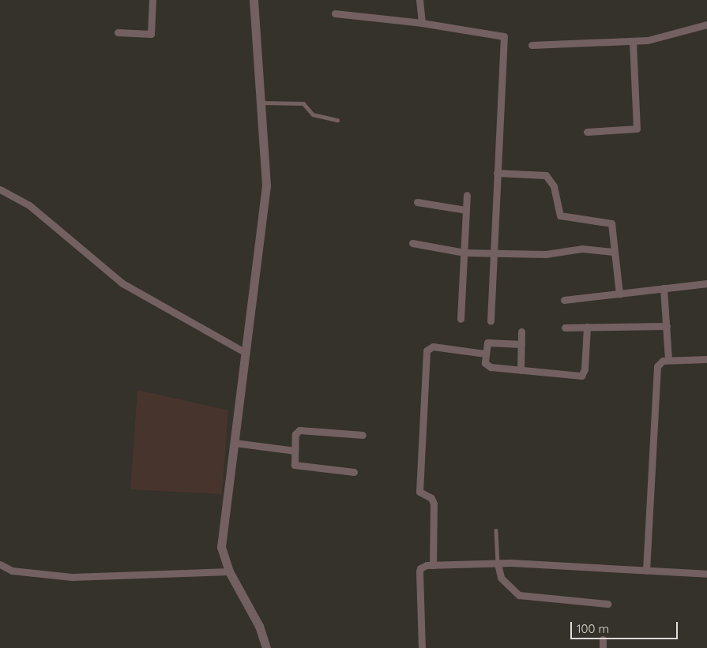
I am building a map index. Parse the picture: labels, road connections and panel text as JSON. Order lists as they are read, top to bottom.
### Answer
{
  "scale_bar": "100 m"
}
